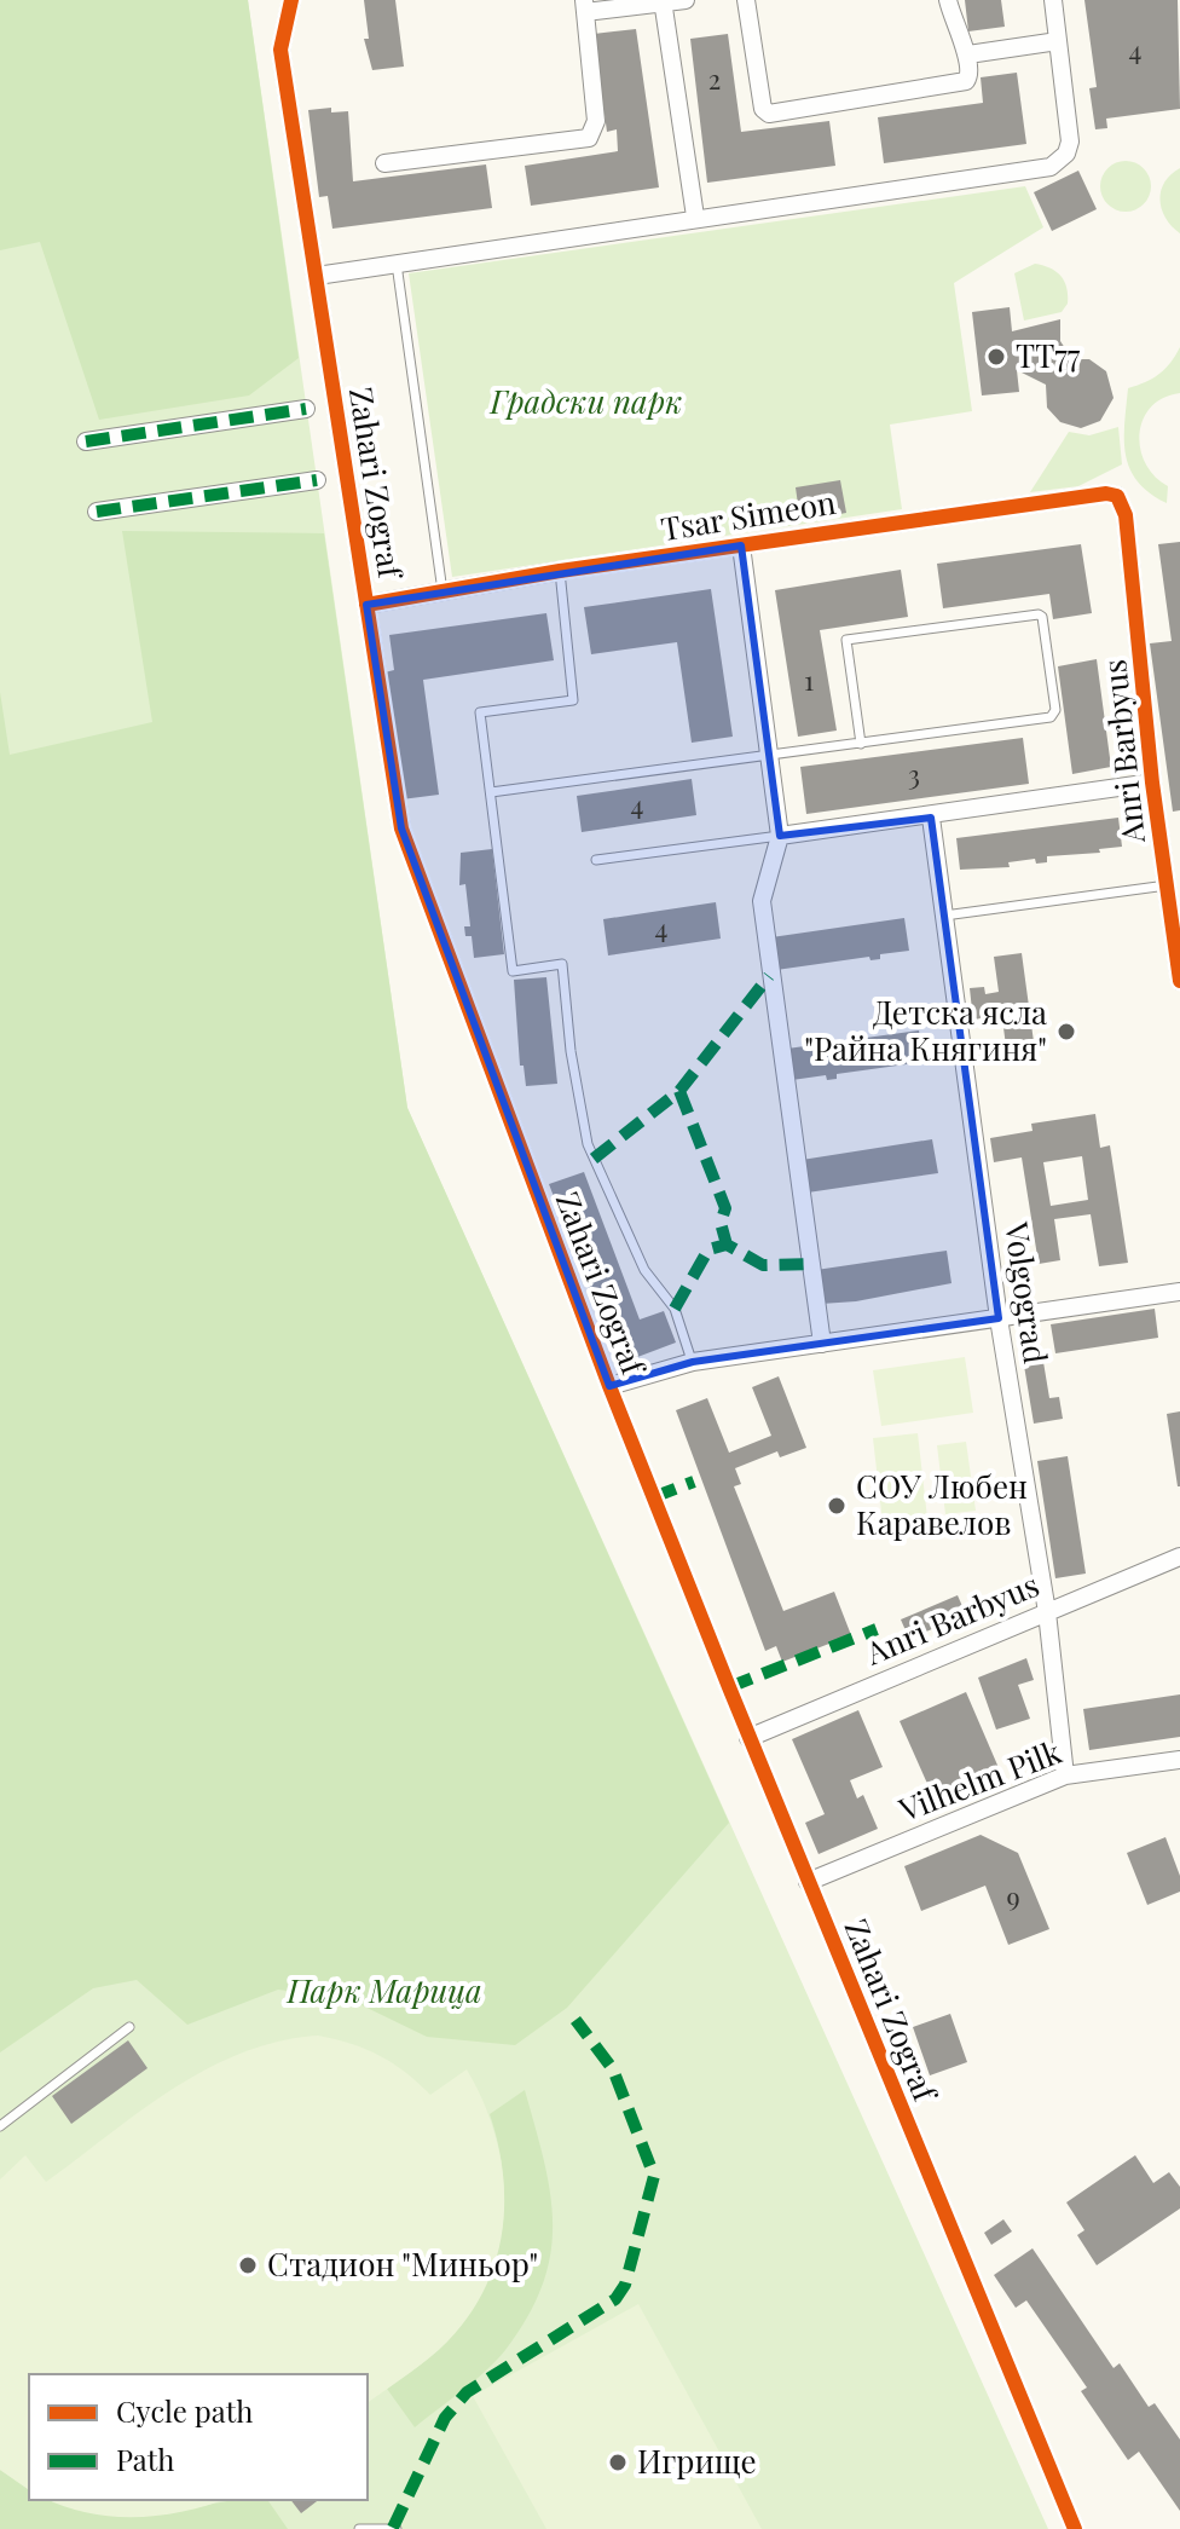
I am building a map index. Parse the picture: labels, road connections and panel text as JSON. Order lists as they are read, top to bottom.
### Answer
{
  "streets": {
    "street": [
      "Zahari Zograf",
      "Tsar Simeon",
      "Anri Barbyus",
      "Volgograd",
      "Vilhelm Pilk"
    ]
  },
  "crossings": [
    ["Zahari Zograf", "Tsar Simeon"],
    ["Zahari Zograf", "Anri Barbyus"],
    ["Zahari Zograf", "Vilhelm Pilk"],
    ["Tsar Simeon", "Anri Barbyus"],
    ["Anri Barbyus", "Volgograd"],
    ["Volgograd", "Vilhelm Pilk"]
  ],
  "parks": ["Градски парк", "Парк Марица"],
  "places": [
    "TT77",
    "Детска ясла \"Райна Княгиня\"",
    "СОУ Любен Каравелов",
    "Стадион \"Миньор\"",
    "Игрище"
  ],
  "house_numbers": [
    "4",
    "2",
    "1",
    "3",
    "4",
    "4",
    "9"
  ],
  "legend": ["Cycle path", "Path"]
}
